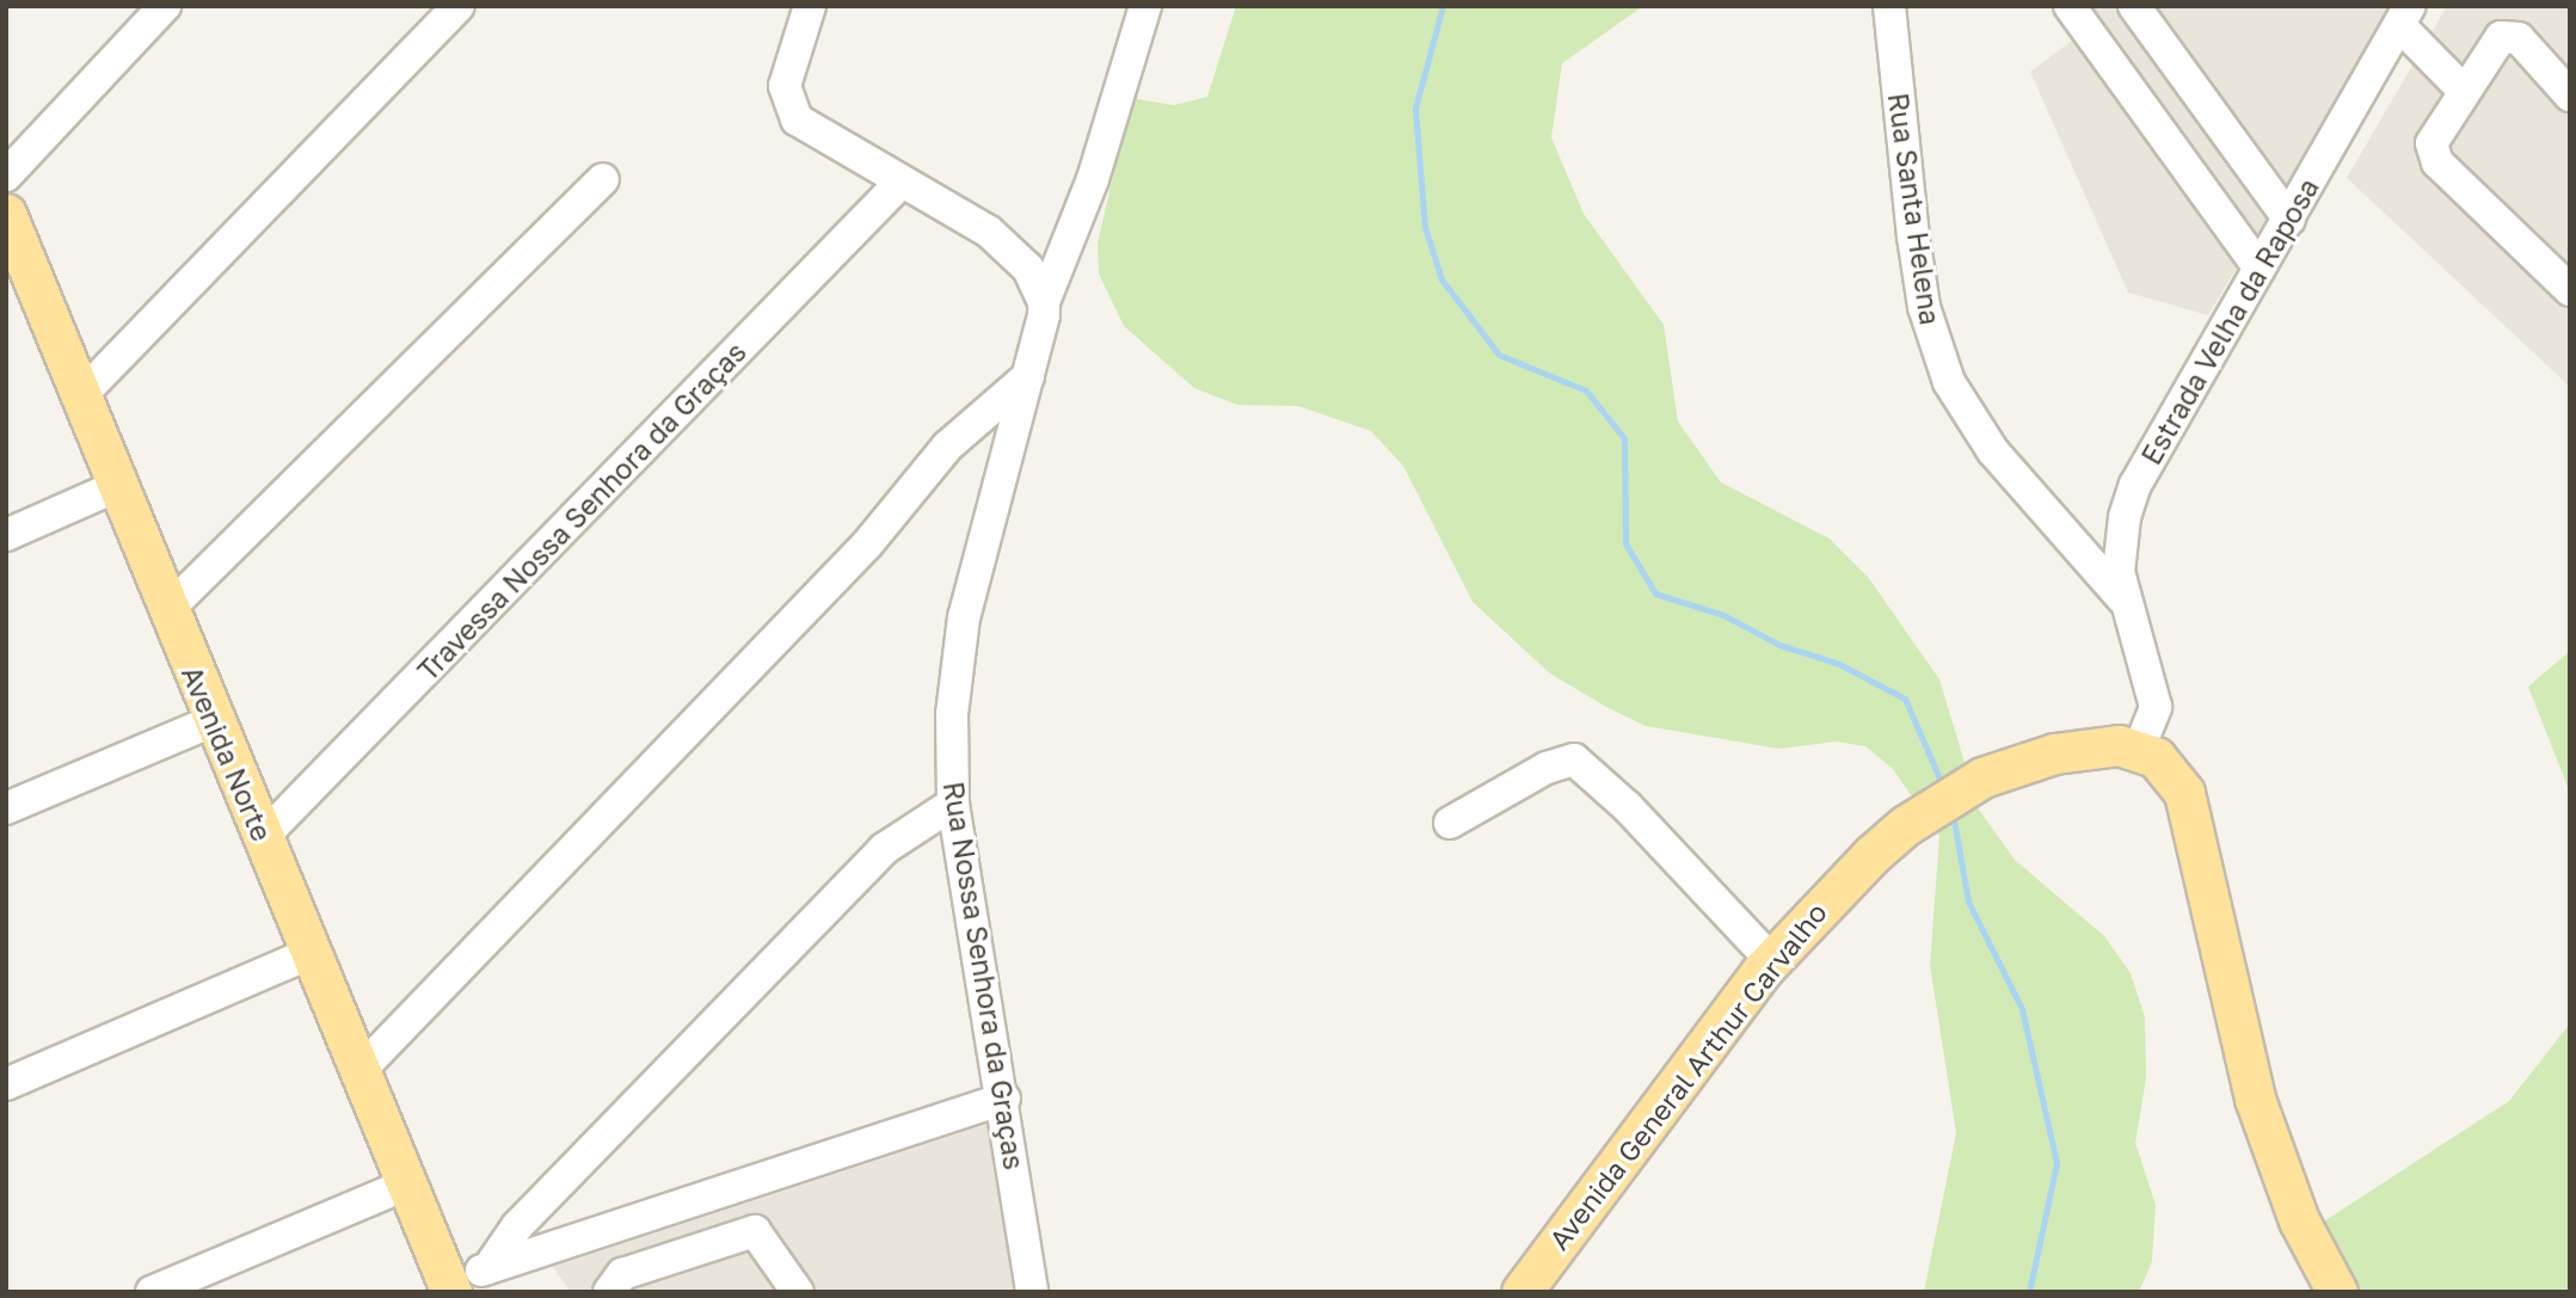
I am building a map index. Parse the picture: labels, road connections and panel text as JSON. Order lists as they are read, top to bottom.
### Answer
{
  "streets": {
    "main road": ["Avenida Norte", "Avenida General Arthur Carvalho"],
    "street": [
      "Rua Santa Helena",
      "Estrada Velha da Raposa",
      "Travessa Nossa Senhora da Graças",
      "Rua Nossa Senhora da Graças"
    ]
  },
  "crossings": [
    ["Rua Santa Helena", "Estrada Velha da Raposa"],
    ["Estrada Velha da Raposa", "Avenida General Arthur Carvalho"],
    ["Travessa Nossa Senhora da Graças", "Avenida Norte"]
  ]
}
